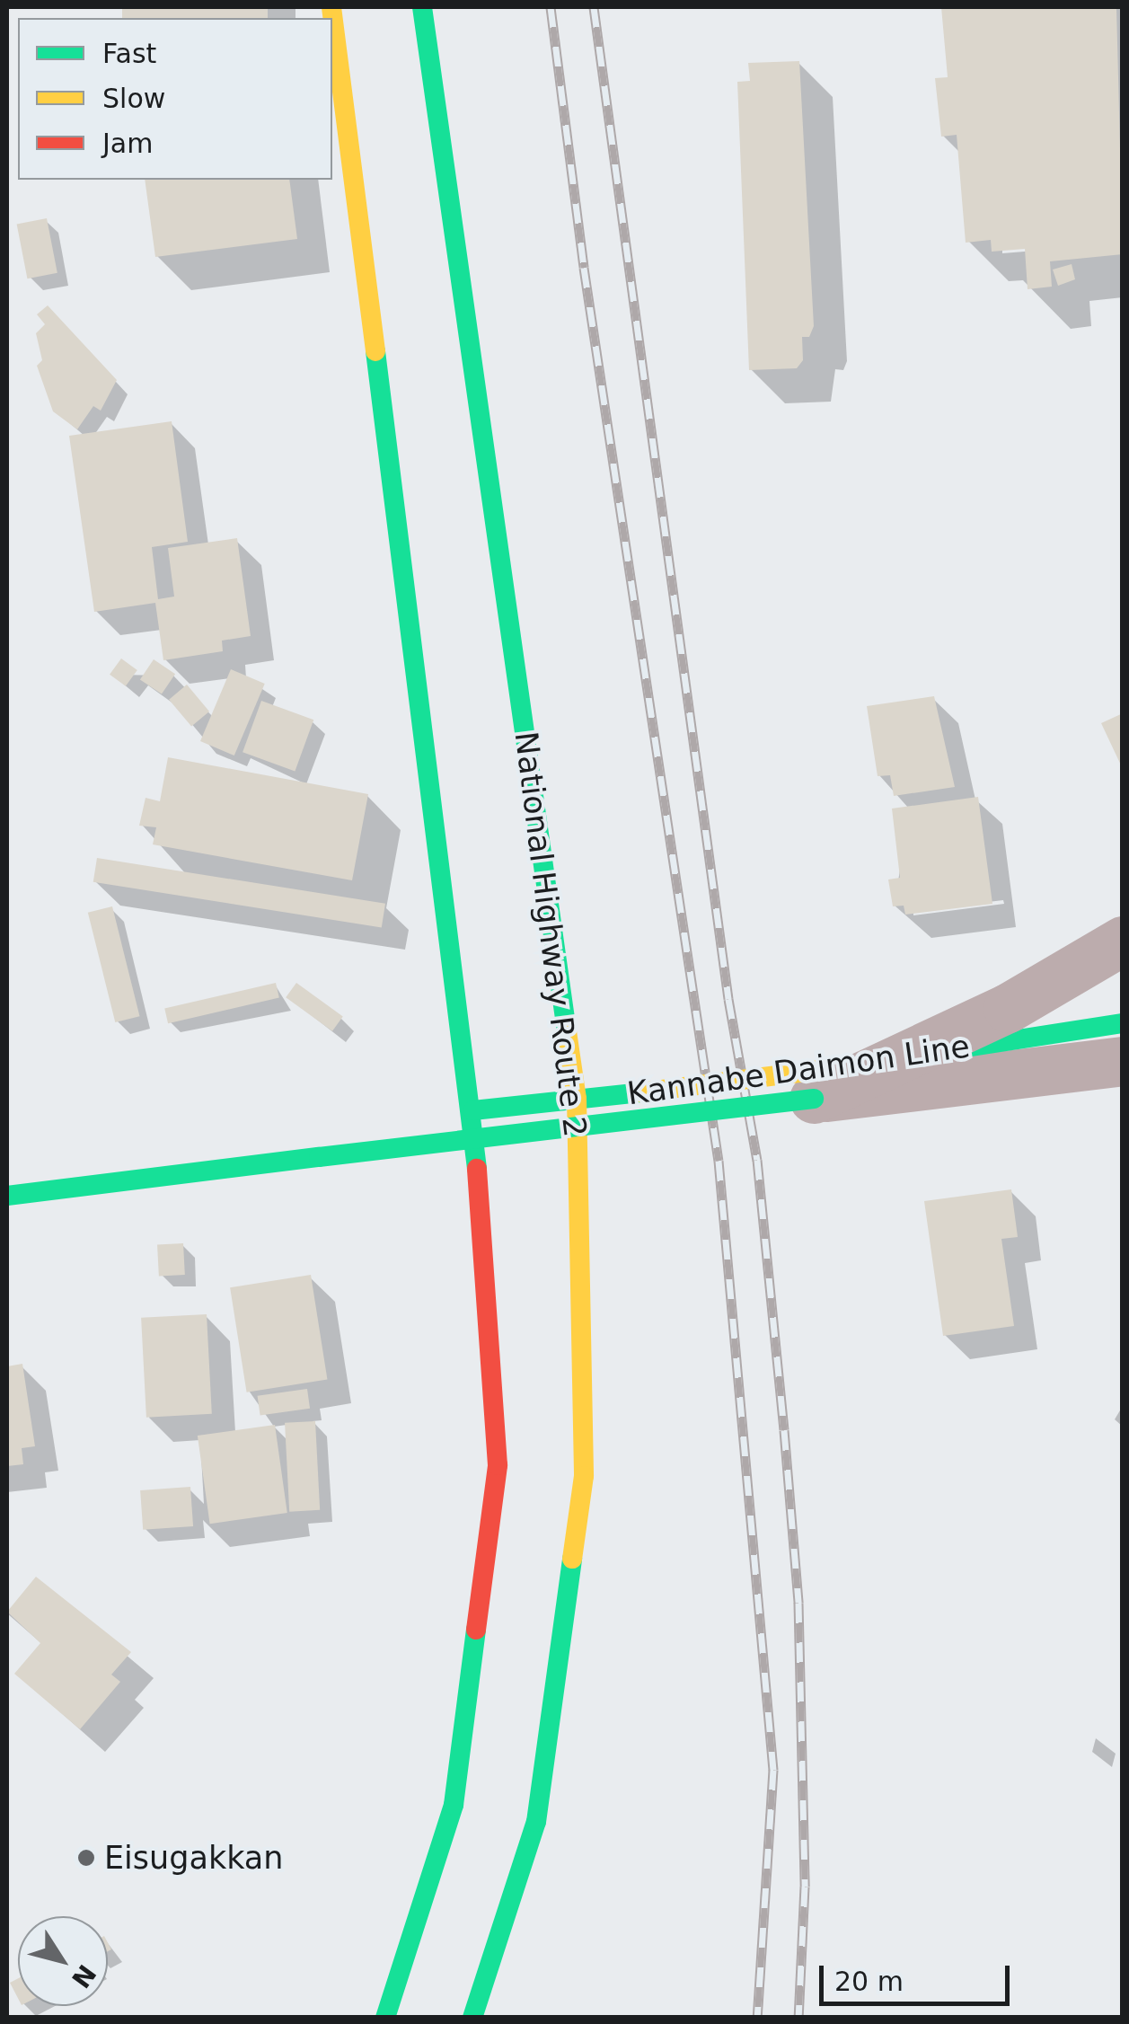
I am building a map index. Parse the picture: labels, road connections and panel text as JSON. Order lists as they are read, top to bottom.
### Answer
{
  "streets": {
    "main road": ["National Highway Route 2", "Kannabe Daimon Line"]
  },
  "crossings": [
    ["National Highway Route 2", "Kannabe Daimon Line"]
  ],
  "places": ["Eisugakkan"],
  "legend": ["Fast", "Slow", "Jam"],
  "scale_bar": "20 m",
  "north": "bottom right"
}
